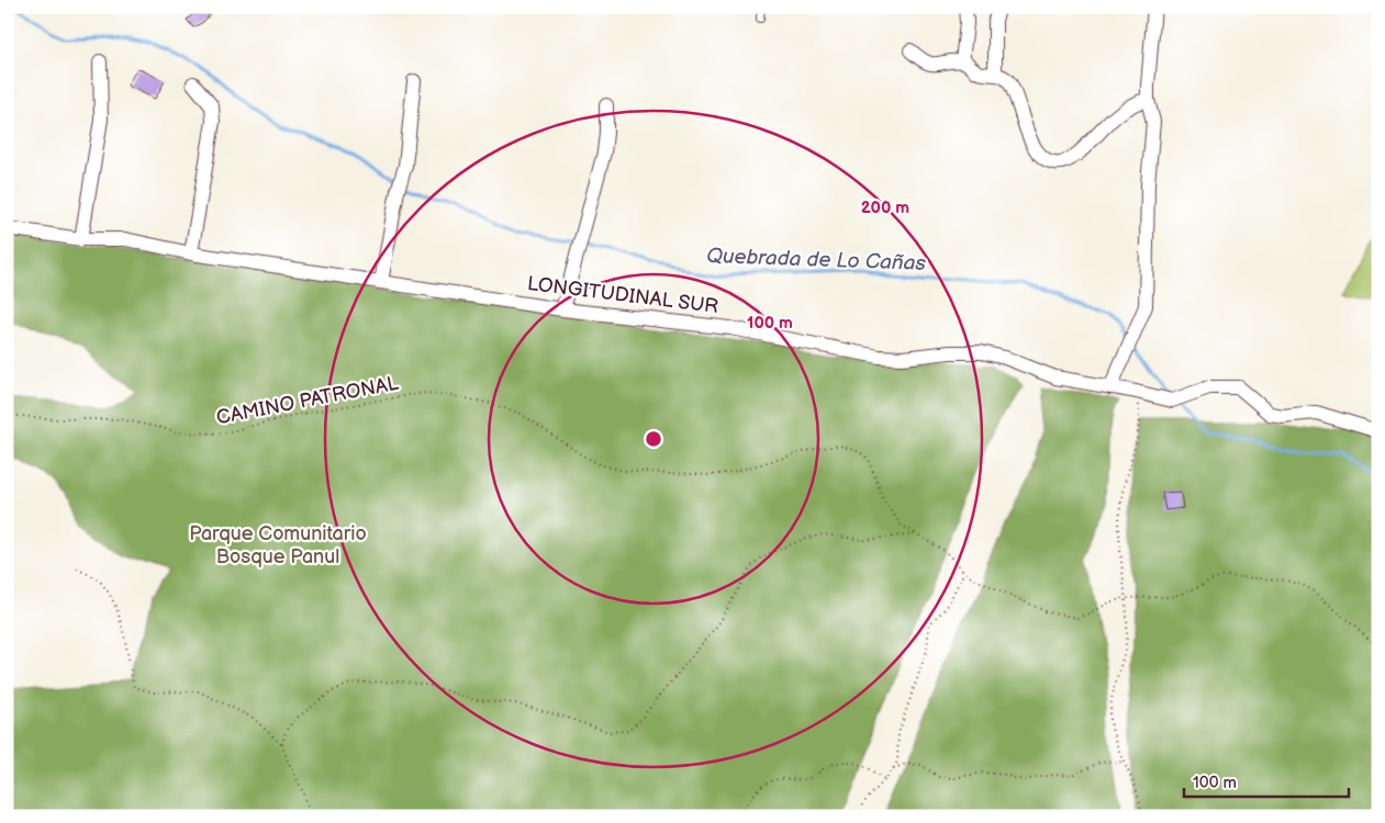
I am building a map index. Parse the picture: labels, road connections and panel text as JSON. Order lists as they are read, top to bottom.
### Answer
{
  "streets": {
    "street": ["LONGITUDINAL SUR"],
    "path": ["CAMINO PATRONAL"]
  },
  "water": ["Quebrada de Lo Cañas"],
  "parks": ["Parque Comunitario Bosque Panul"],
  "scale_bar": "100 m",
  "rings": ["200 m", "100 m"]
}
